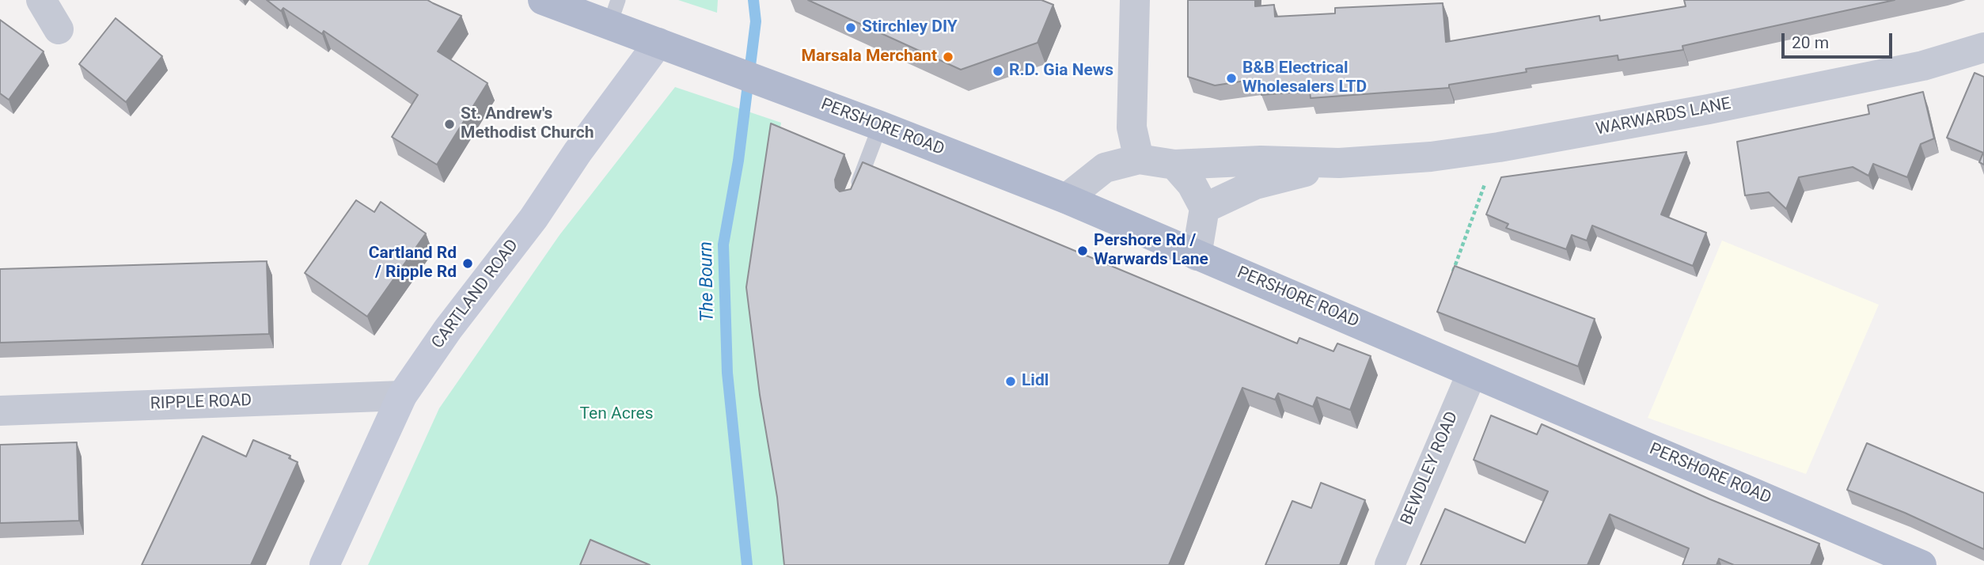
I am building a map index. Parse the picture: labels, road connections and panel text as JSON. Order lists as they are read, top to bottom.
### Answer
{
  "streets": {
    "main road": ["PERSHORE ROAD"],
    "street": [
      "WARWARDS LANE",
      "CARTLAND ROAD",
      "RIPPLE ROAD",
      "BEWDLEY ROAD"
    ]
  },
  "crossings": [
    ["PERSHORE ROAD", "CARTLAND ROAD"],
    ["PERSHORE ROAD", "BEWDLEY ROAD"],
    ["CARTLAND ROAD", "RIPPLE ROAD"]
  ],
  "water": ["The Bourn"],
  "parks": ["Ten Acres"],
  "places": [
    "Stirchley DIY",
    "Marsala Merchant",
    "R.D. Gia News",
    "B&B Electrical Wholesalers LTD",
    "St. Andrew's Methodist Church",
    "Pershore Rd / Warwards Lane",
    "Cartland Rd / Ripple Rd",
    "Lidl"
  ],
  "scale_bar": "20 m"
}
